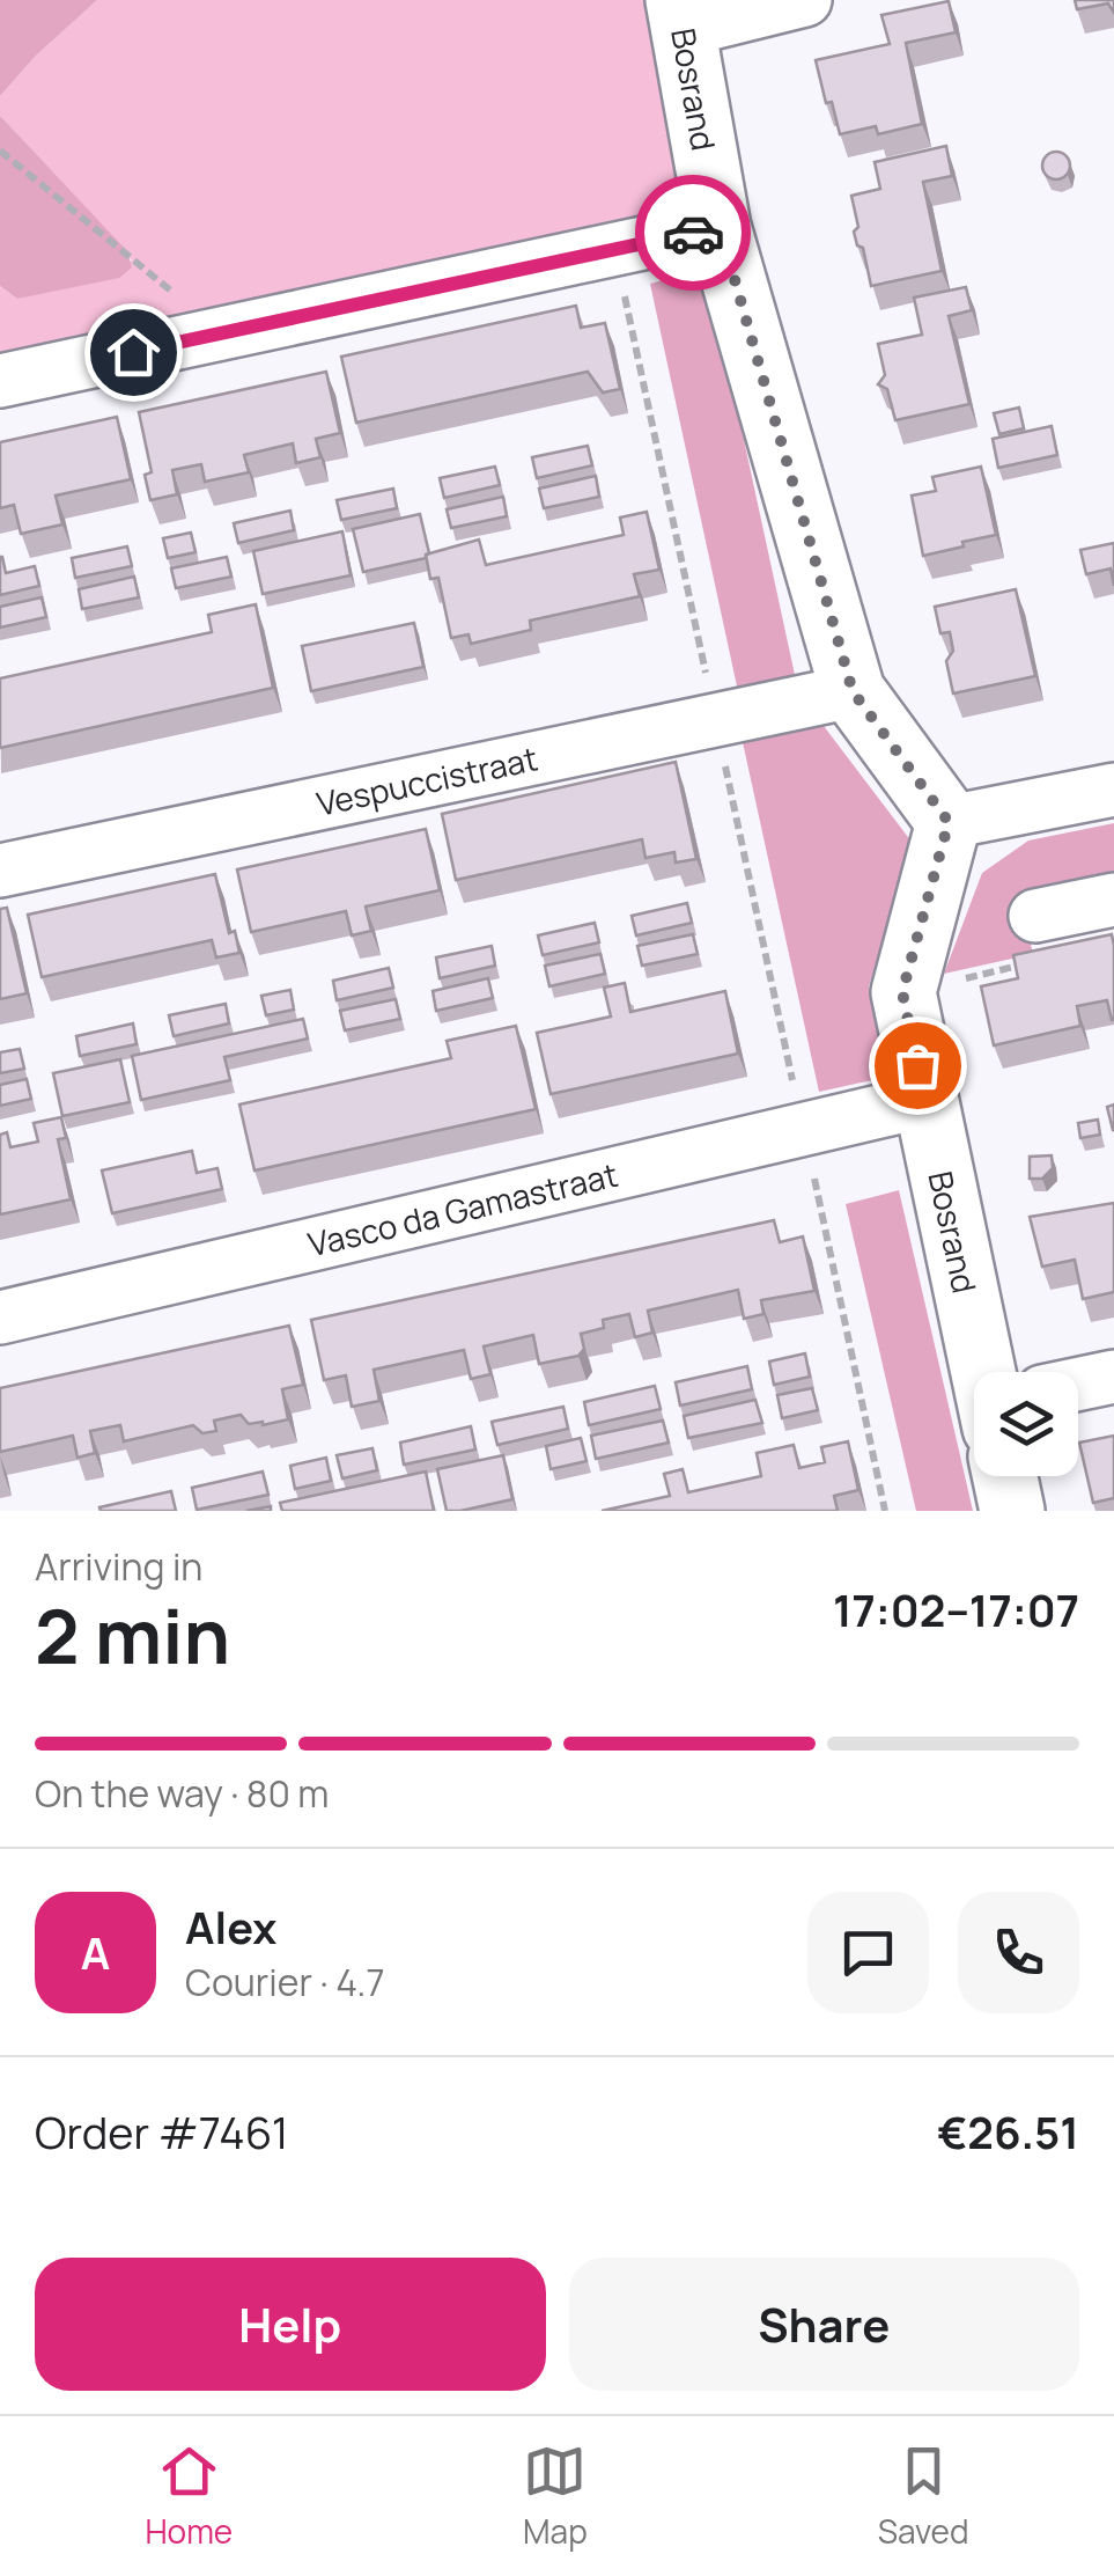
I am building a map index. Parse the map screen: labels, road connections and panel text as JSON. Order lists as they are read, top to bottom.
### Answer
{
  "streets": {
    "street": ["Bosrand", "Vespuccistraat", "Vasco da Gamastraat"]
  },
  "crossings": [
    ["Bosrand", "Vespuccistraat"],
    ["Bosrand", "Vasco da Gamastraat"]
  ],
  "page": {
    "heading": ["2 min", "Arriving in", "17:02–17:07"],
    "panel": [
      "Alex",
      "Courier · 4.7",
      "Order #7461",
      "€26.51"
    ],
    "bar": "On the way · 80 m",
    "round": "A",
    "buttons": ["Help", "Share"],
    "tabs": ["Home", "Map", "Saved"]
  }
}
